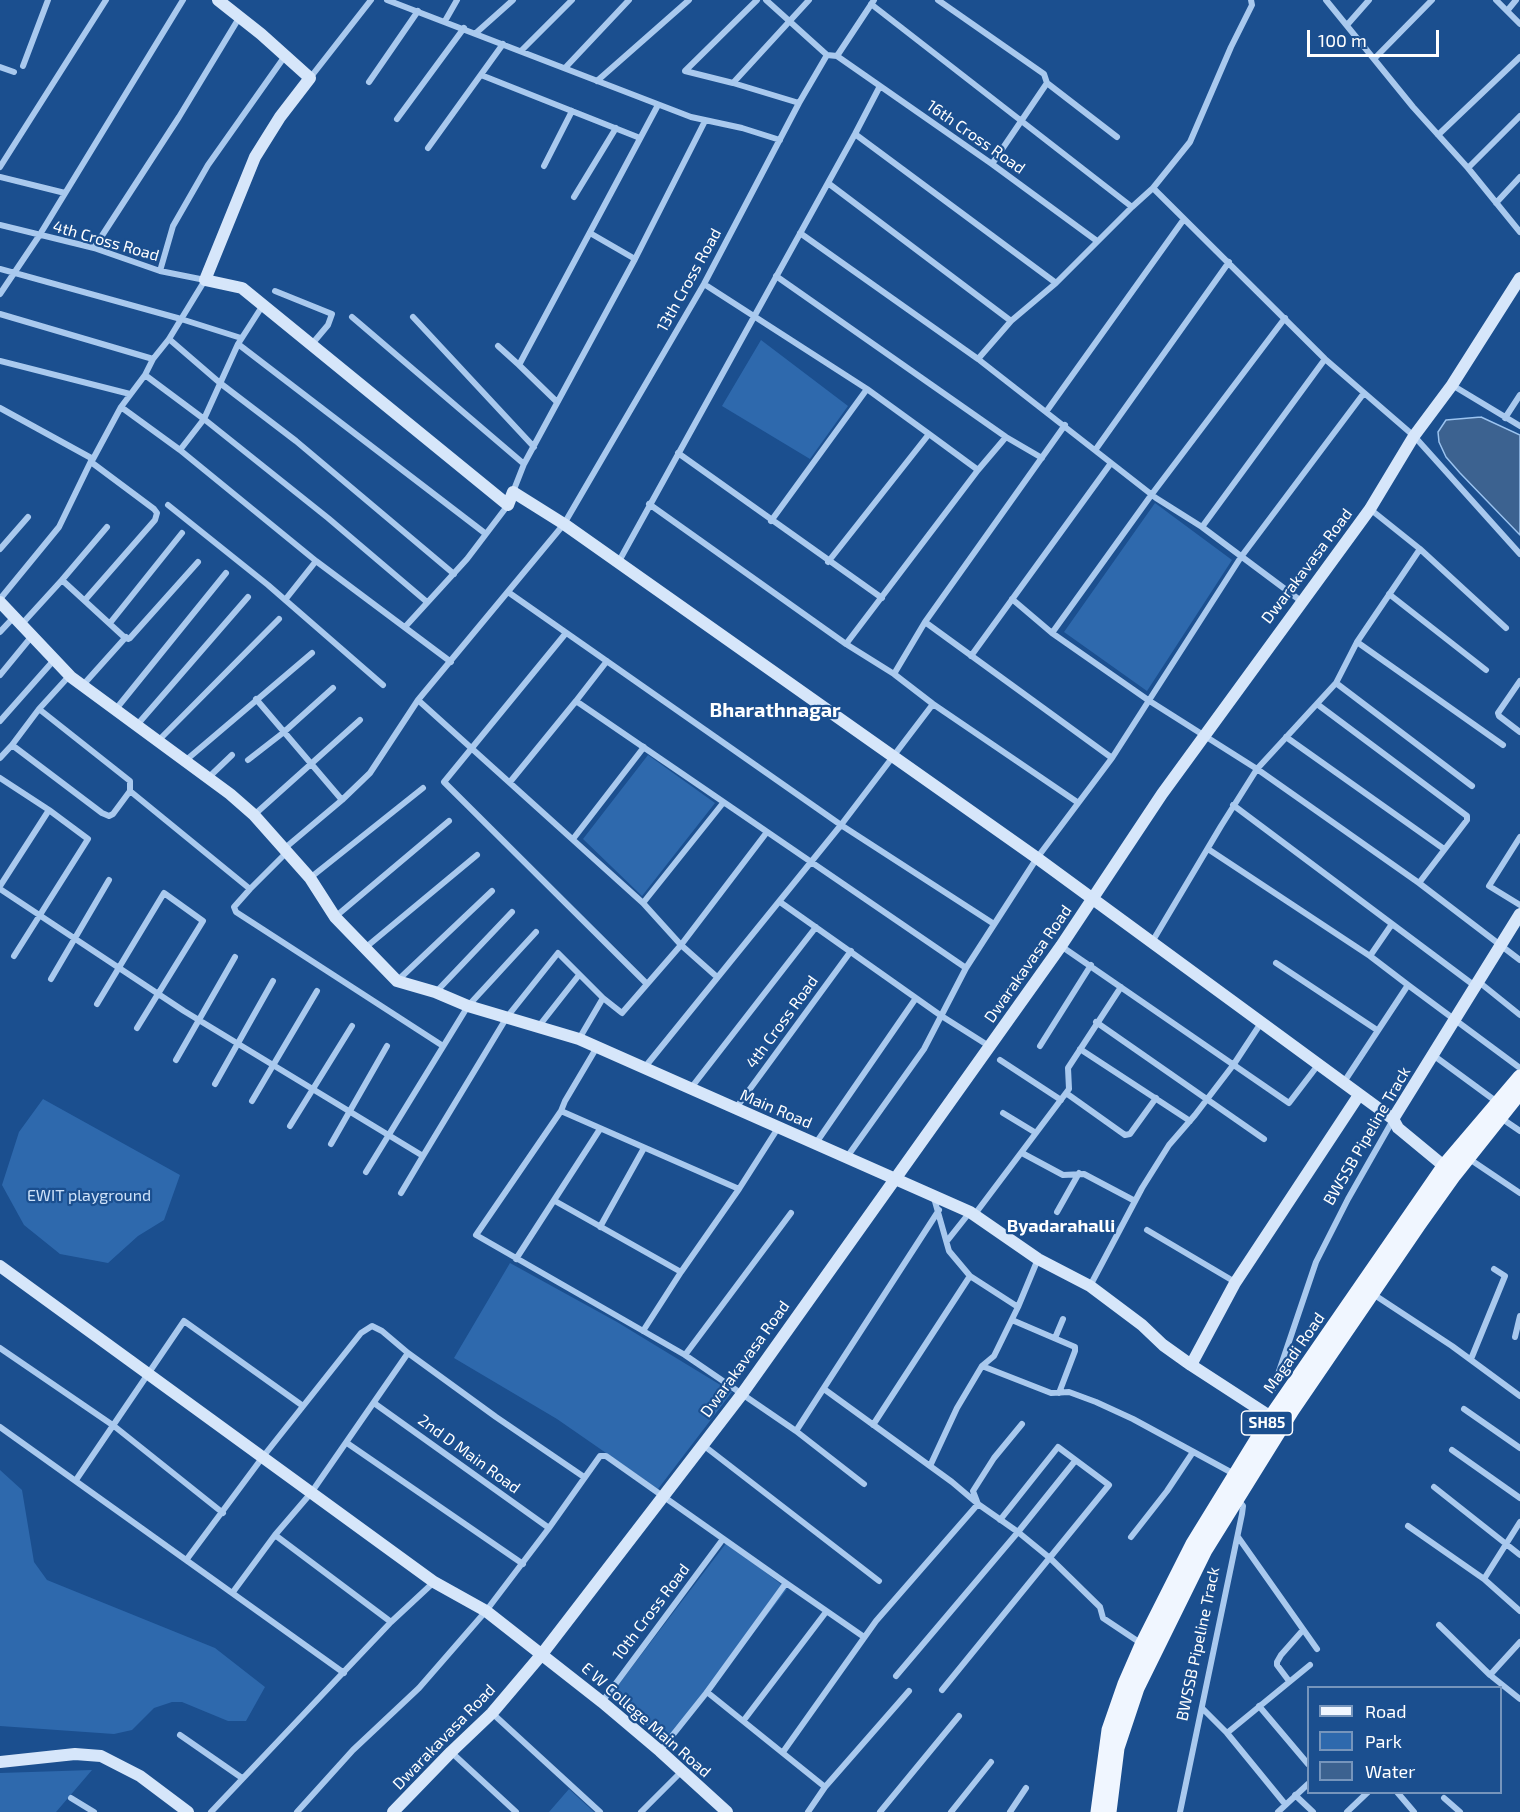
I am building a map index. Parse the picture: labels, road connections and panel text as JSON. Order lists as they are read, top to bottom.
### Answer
{
  "streets": {
    "main road": ["Magadi Road", "SH85"],
    "street": [
      "16th Cross Road",
      "4th Cross Road",
      "13th Cross Road",
      "Dwarakavasa Road",
      "Main Road",
      "BWSSB Pipeline Track",
      "2nd D Main Road",
      "10th Cross Road",
      "E W College Main Road"
    ]
  },
  "crossings": [
    ["4th Cross Road", "Main Road"],
    ["Dwarakavasa Road", "Main Road"],
    ["Dwarakavasa Road", "BWSSB Pipeline Track"],
    ["Dwarakavasa Road", "Magadi Road"],
    ["Dwarakavasa Road", "E W College Main Road"],
    ["Main Road", "Magadi Road"],
    ["BWSSB Pipeline Track", "Magadi Road"],
    ["10th Cross Road", "E W College Main Road"]
  ],
  "districts": ["Bharathnagar", "Byadarahalli"],
  "parks": ["EWIT playground"],
  "legend": ["Road", "Park", "Water"],
  "scale_bar": "100 m"
}
